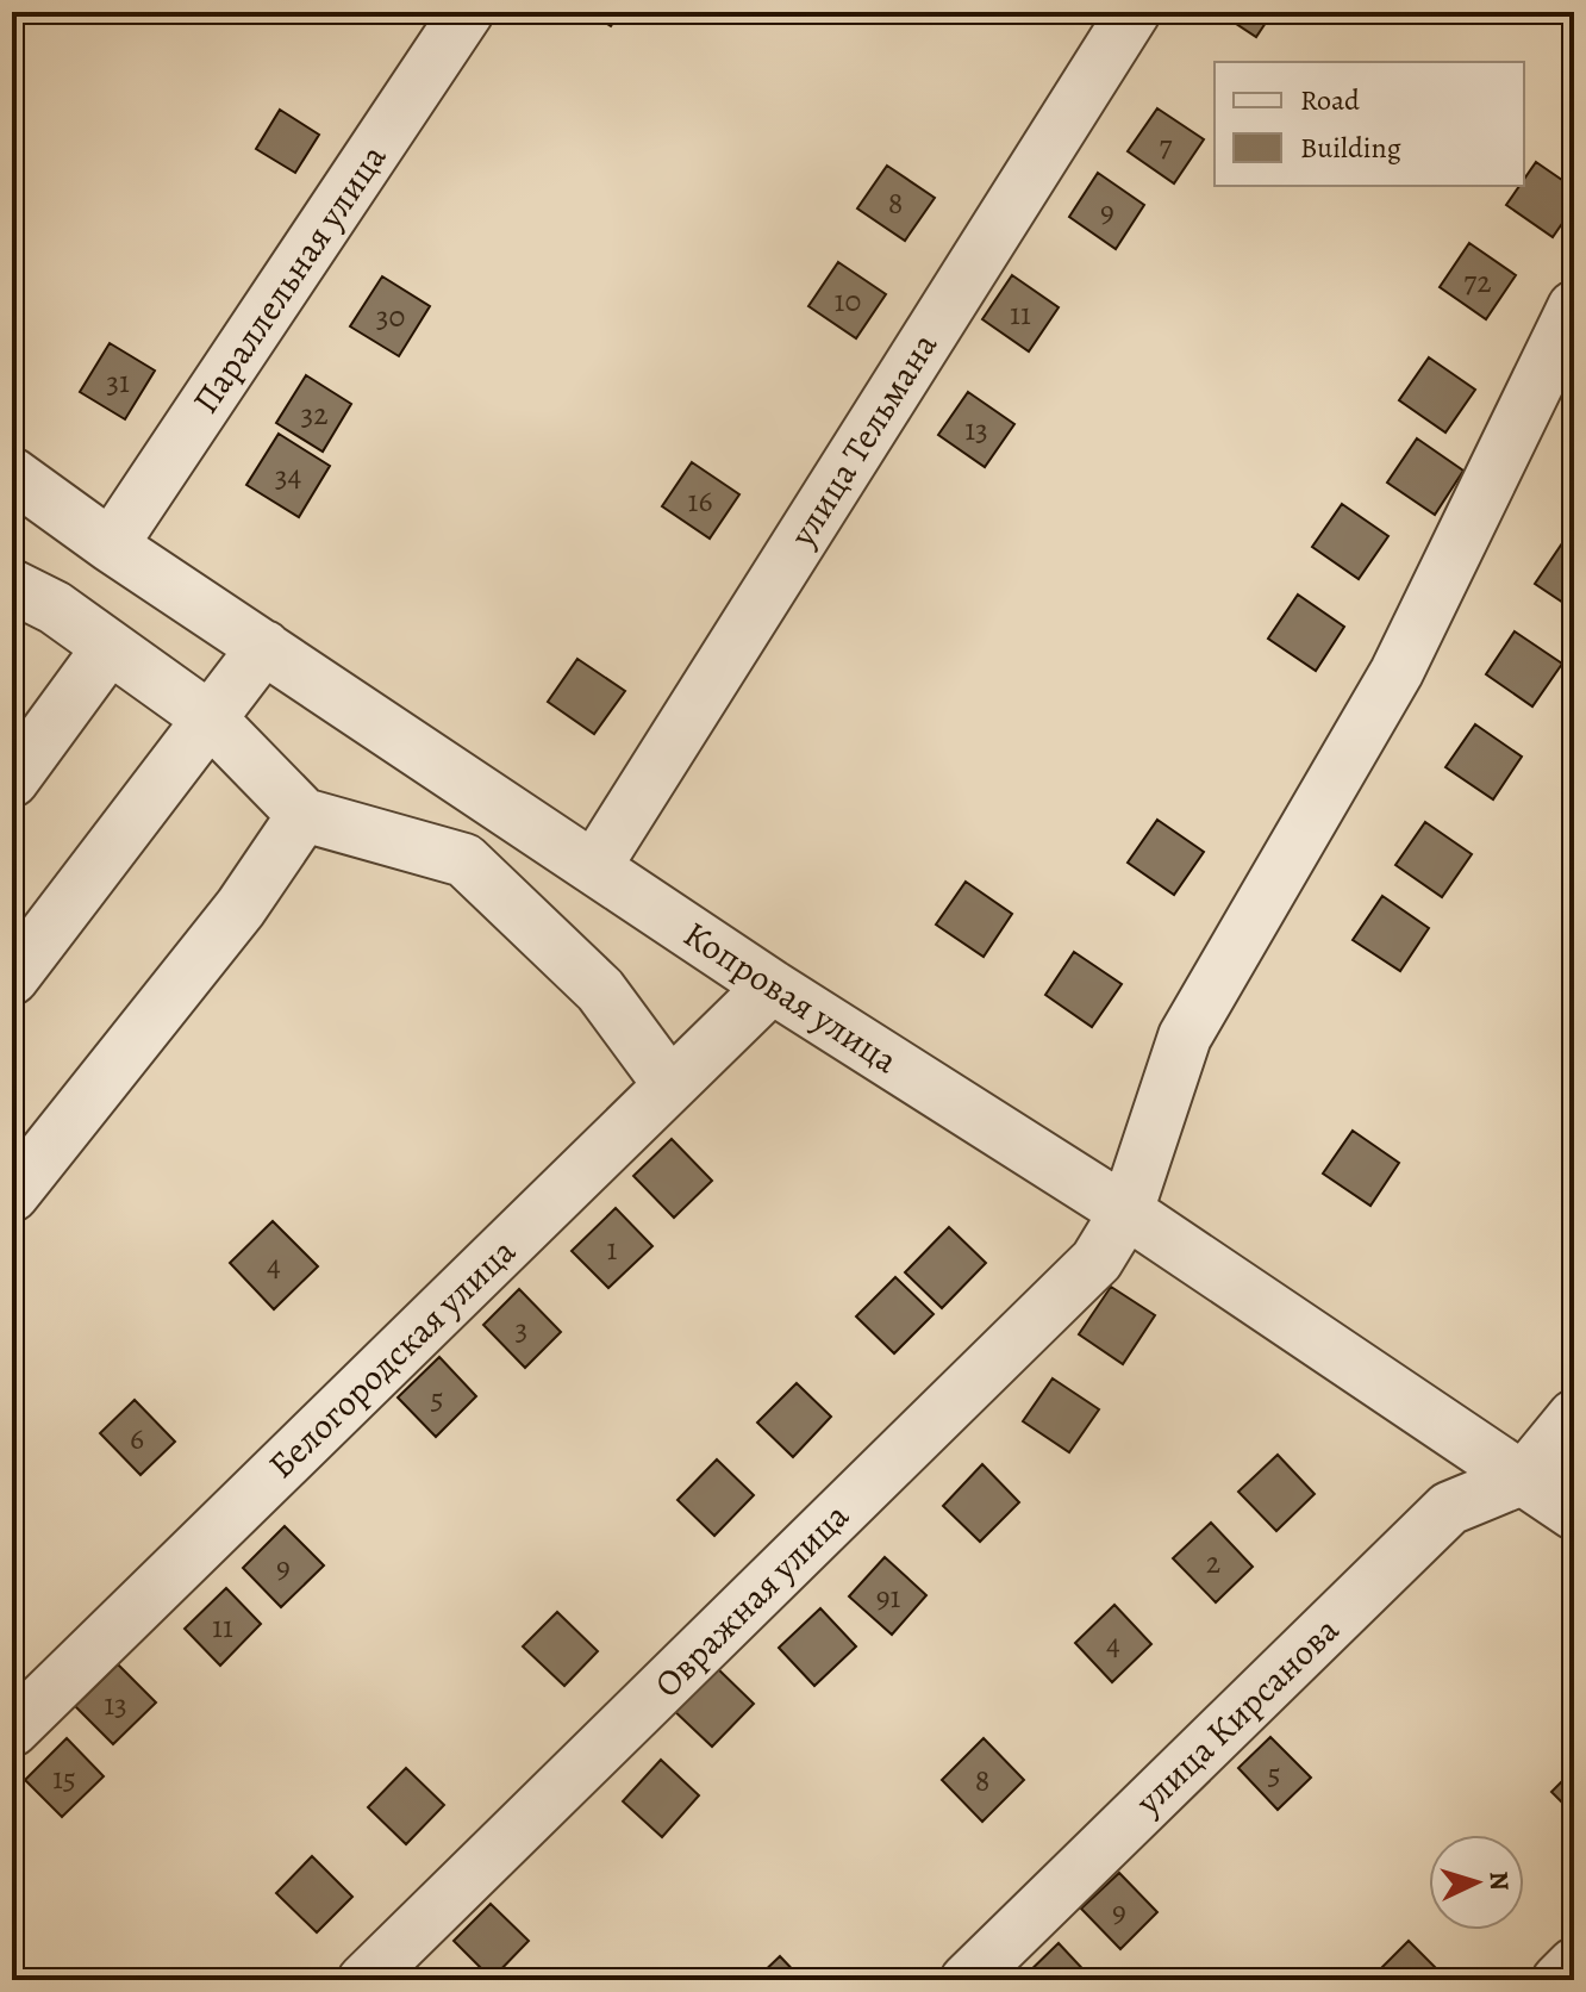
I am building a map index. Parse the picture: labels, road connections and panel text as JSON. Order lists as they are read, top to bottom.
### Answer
{
  "streets": {
    "street": [
      "Параллельная улица",
      "улица Тельмана",
      "Копровая улица",
      "Белогородская улица",
      "Овражная улица",
      "улица Кирсанова"
    ]
  },
  "crossings": [
    ["Параллельная улица", "Копровая улица"],
    ["улица Тельмана", "Копровая улица"],
    ["Копровая улица", "Белогородская улица"],
    ["Копровая улица", "Овражная улица"],
    ["Копровая улица", "улица Кирсанова"]
  ],
  "house_numbers": [
    "7",
    "8",
    "9",
    "72",
    "10",
    "11",
    "30",
    "31",
    "32",
    "13",
    "34",
    "16",
    "1",
    "4",
    "3",
    "5",
    "6",
    "2",
    "9",
    "91",
    "11",
    "4",
    "13",
    "5",
    "15",
    "8",
    "9"
  ],
  "legend": ["Road", "Building"],
  "north": "right"
}
